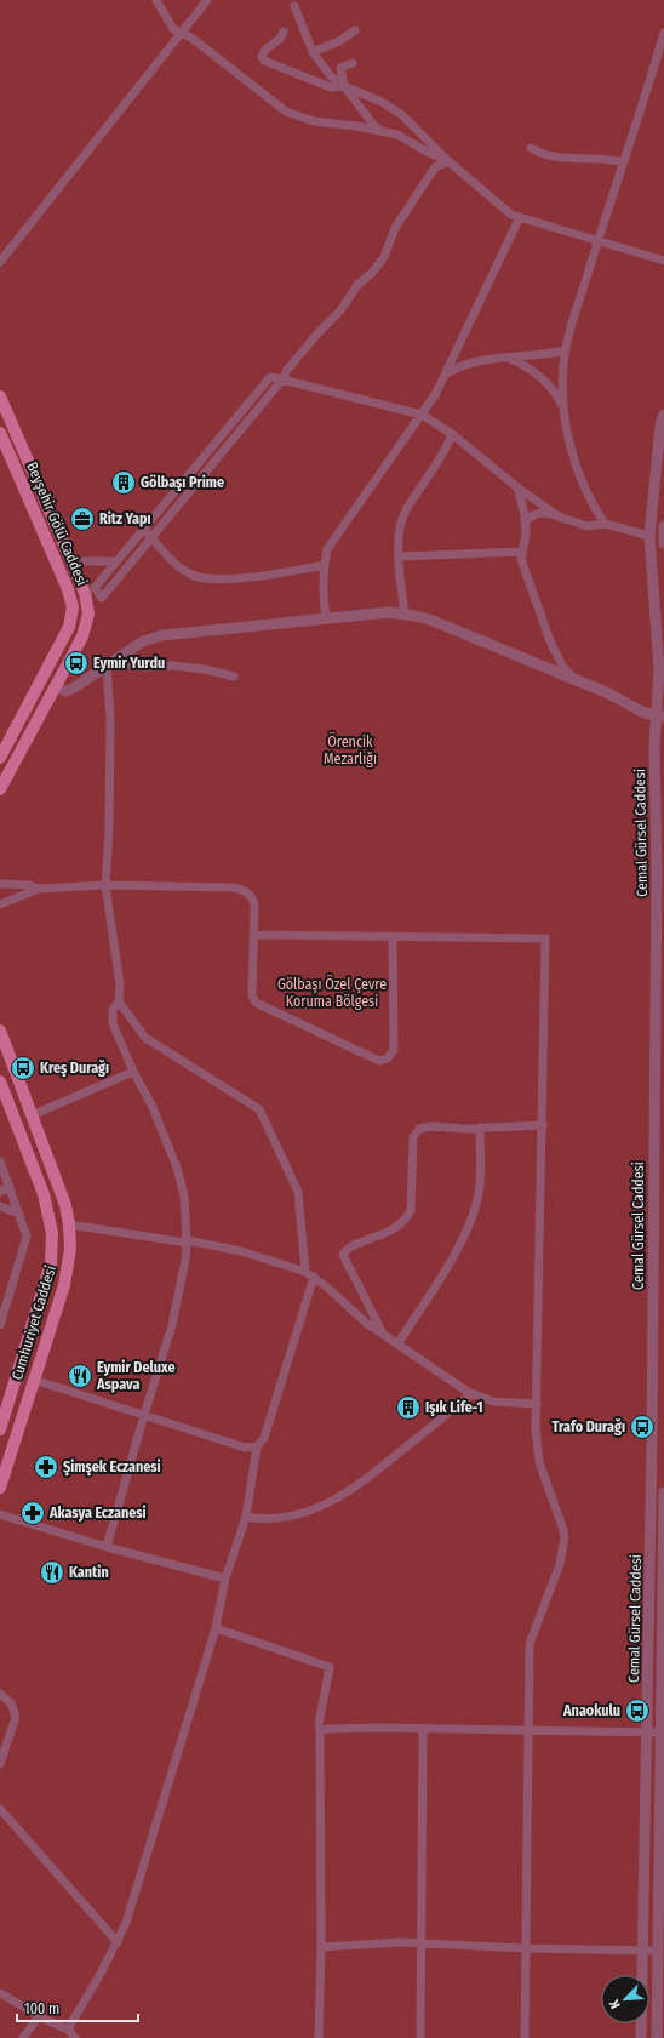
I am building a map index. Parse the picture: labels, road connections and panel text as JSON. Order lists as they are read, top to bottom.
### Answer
{
  "streets": {
    "main road": ["Beyşehir Gölü Caddesi", "Cumhuriyet Caddesi"],
    "street": ["Cemal Gürsel Caddesi"]
  },
  "parks": ["Örencik Mezarlığı", "Gölbaşı Özel Çevre Koruma Bölgesi"],
  "places": {
    "building": ["Gölbaşı Prime", "Işık Life-1"],
    "office": ["Ritz Yapı"],
    "bus stop": [
      "Eymir Yurdu",
      "Kreş Durağı",
      "Trafo Durağı",
      "Anaokulu"
    ],
    "restaurant": ["Eymir Deluxe Aspava", "Kantin"],
    "pharmacy": ["Şimşek Eczanesi", "Akasya Eczanesi"]
  },
  "scale_bar": "100 m",
  "north": "bottom left"
}
